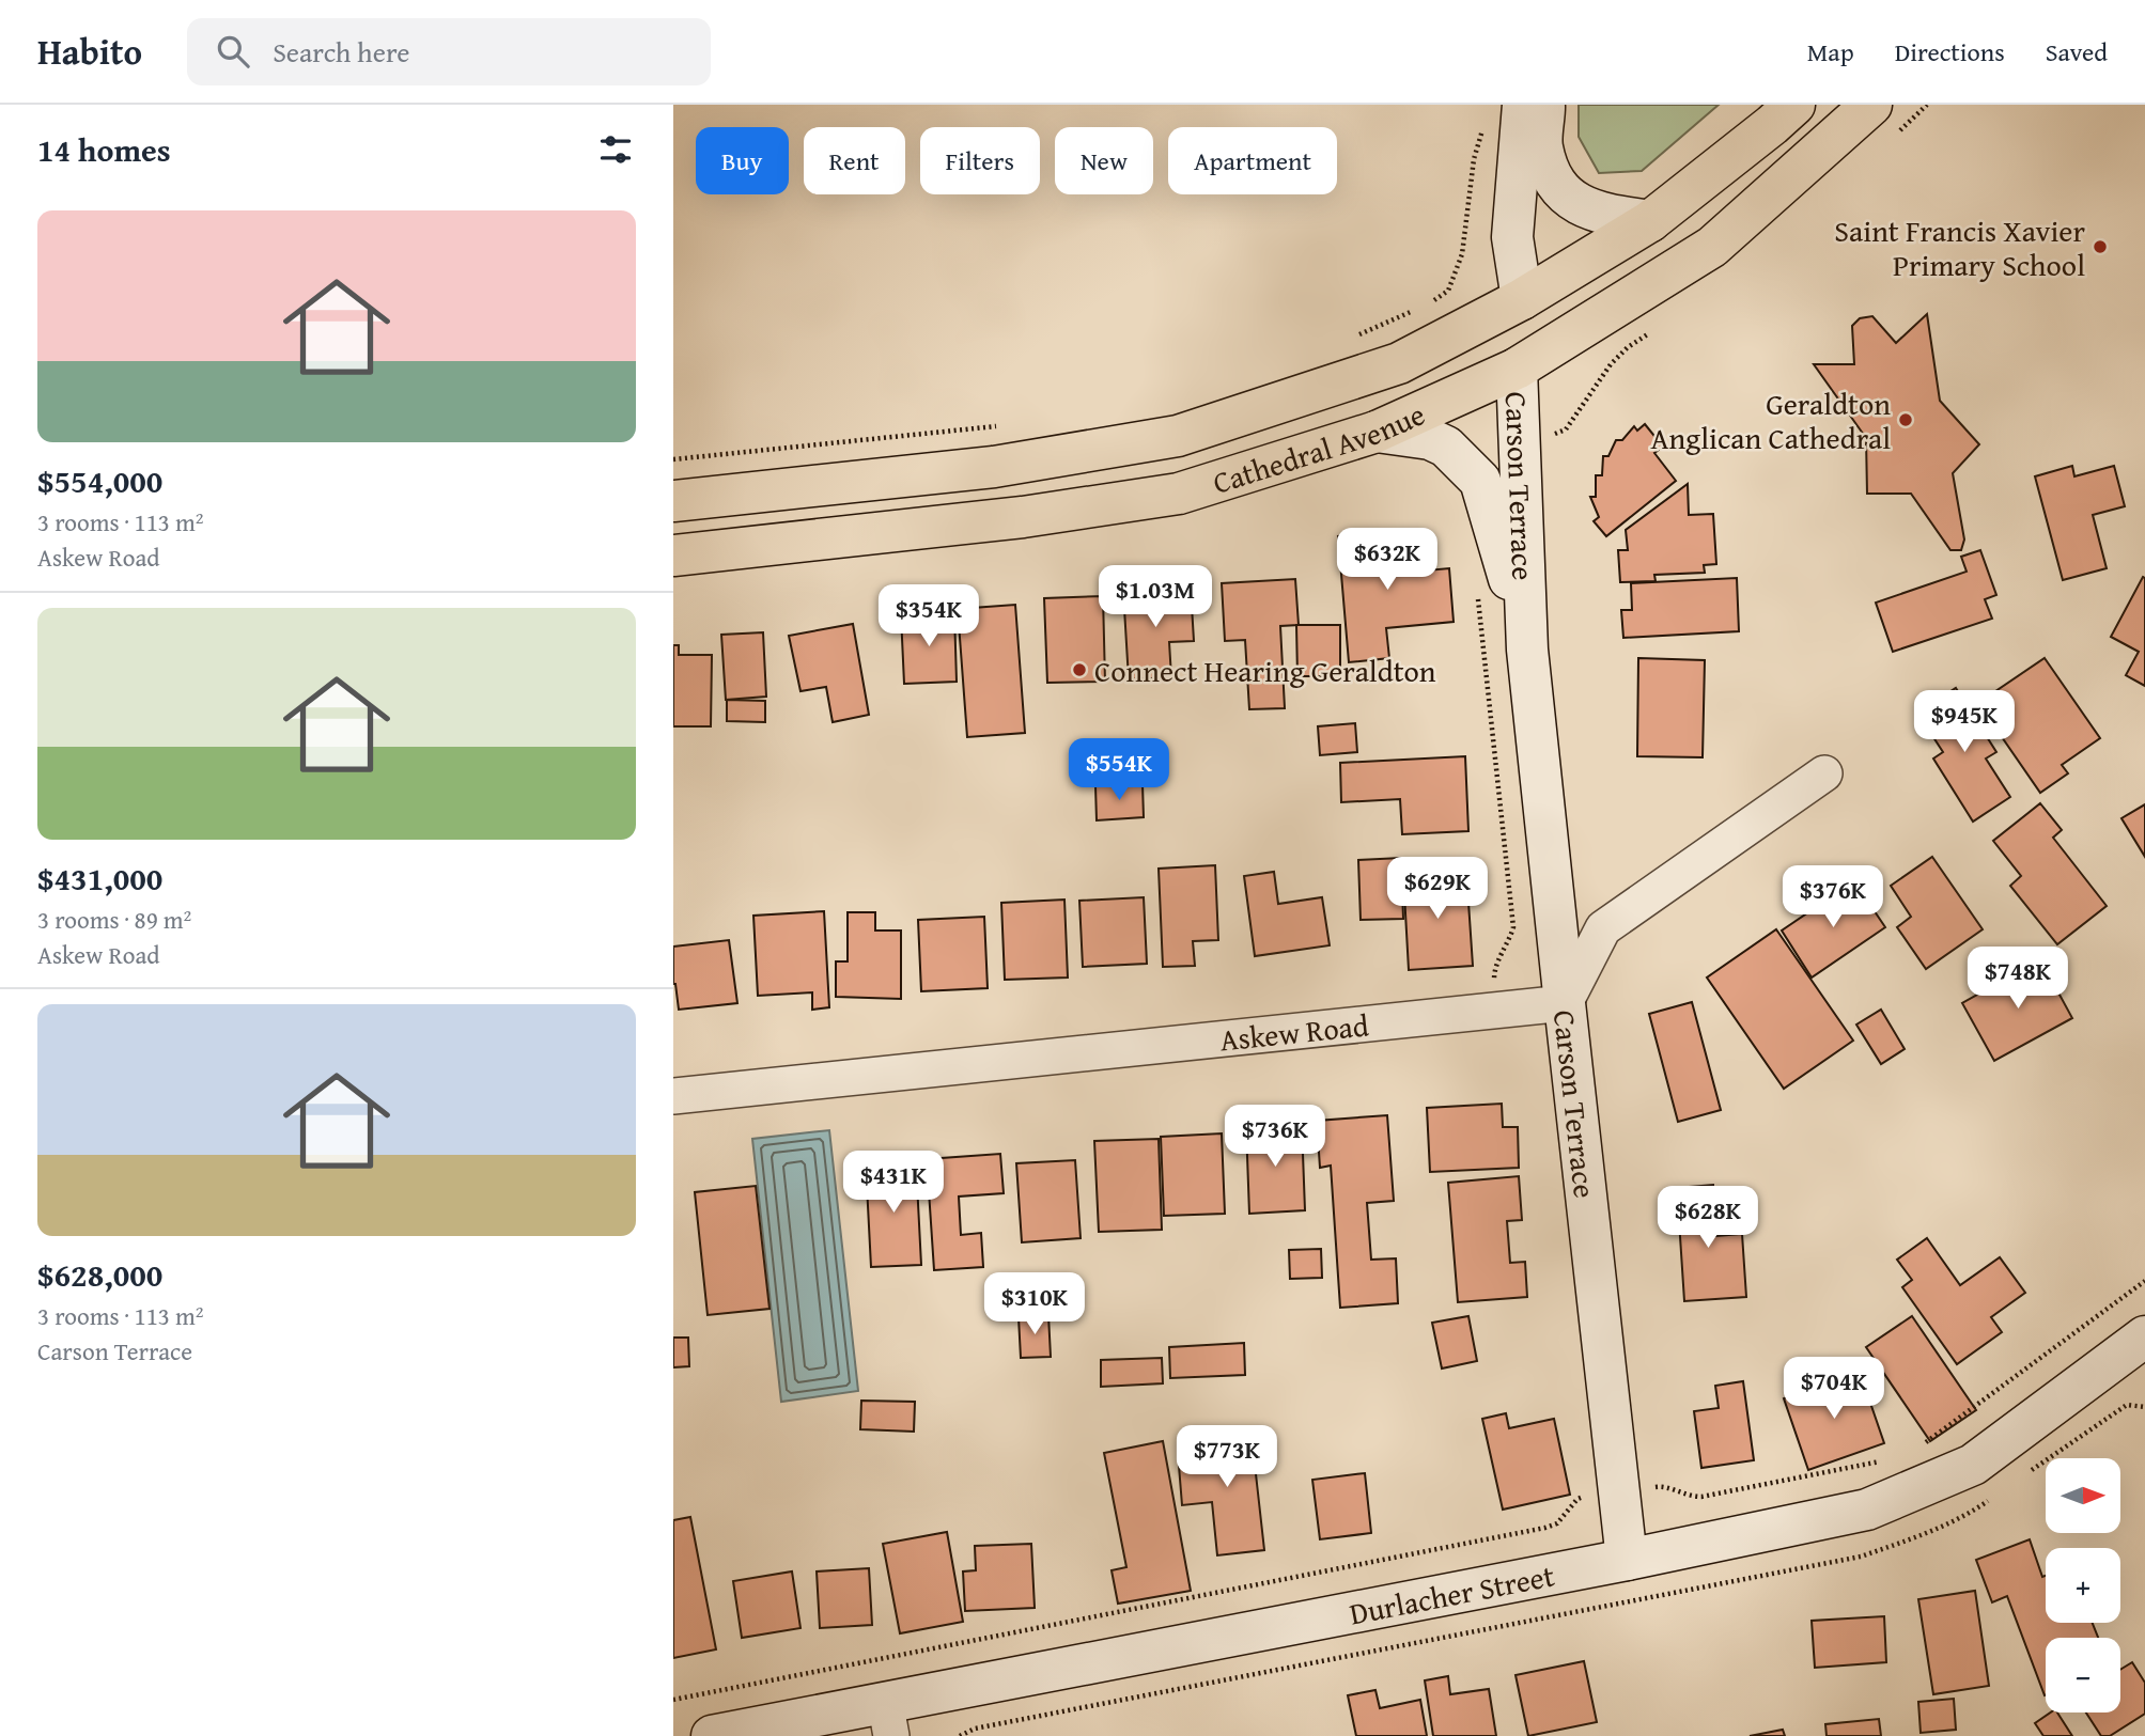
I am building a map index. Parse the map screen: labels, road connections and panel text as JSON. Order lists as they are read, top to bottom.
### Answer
{
  "streets": {
    "main road": ["Cathedral Avenue", "Carson Terrace", "Durlacher Street"],
    "street": ["Askew Road"]
  },
  "crossings": [
    ["Cathedral Avenue", "Carson Terrace"],
    ["Carson Terrace", "Askew Road"],
    ["Carson Terrace", "Durlacher Street"]
  ],
  "places": ["Saint Francis Xavier Primary School", "Geraldton Anglican Cathedral", "Connect Hearing Geraldton"],
  "north": "right",
  "page": {
    "header": "Habito",
    "search": "Search here",
    "nav": ["Map", "Directions", "Saved"],
    "heading": "14 homes",
    "chip": [
      "Buy",
      "Rent",
      "Filters",
      "New",
      "Apartment"
    ],
    "list": [
      {
        "name": "$554,000",
        "note": "3 rooms · 113 m² · Askew Road"
      },
      {
        "name": "$431,000",
        "note": "3 rooms · 89 m² · Askew Road"
      },
      {
        "name": "$628,000",
        "note": "3 rooms · 113 m² · Carson Terrace"
      }
    ],
    "price": [
      "$632K",
      "$1.03M",
      "$354K",
      "$945K",
      "$554K",
      "$629K",
      "$376K",
      "$748K",
      "$736K",
      "$431K",
      "$628K",
      "$310K",
      "$704K",
      "$773K"
    ],
    "map_buttons": ["+", "−"]
  }
}
